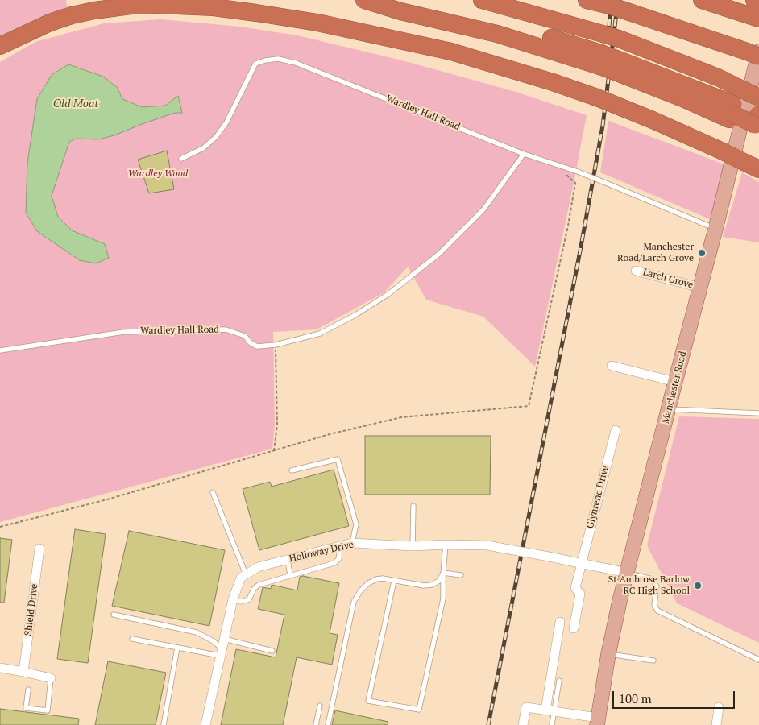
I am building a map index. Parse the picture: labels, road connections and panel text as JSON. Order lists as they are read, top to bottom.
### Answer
{
  "streets": {
    "main road": ["Manchester Road"],
    "street": [
      "Larch Grove",
      "Glynrene Drive",
      "Holloway Drive",
      "Shield Drive"
    ],
    "lane": ["Wardley Hall Road"]
  },
  "crossings": [
    ["Wardley Hall Road", "Manchester Road"],
    ["Larch Grove", "Manchester Road"],
    ["Manchester Road", "Holloway Drive"],
    ["Glynrene Drive", "Holloway Drive"]
  ],
  "water": ["Old Moat"],
  "parks": ["Wardley Wood"],
  "places": ["Manchester Road/Larch Grove", "St Ambrose Barlow RC High School"],
  "scale_bar": "100 m"
}
